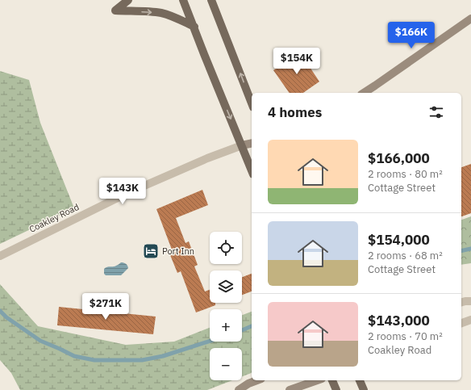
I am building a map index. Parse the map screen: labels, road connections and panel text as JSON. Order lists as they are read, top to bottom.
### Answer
{
  "streets": {
    "street": ["Coakley Road"]
  },
  "places": {
    "hotel": ["Port Inn"]
  },
  "page": {
    "price": [
      "$166K",
      "$154K",
      "$143K",
      "$271K"
    ],
    "heading": "4 homes",
    "list": [
      {
        "name": "$166,000",
        "note": "2 rooms · 80 m² · Cottage Street"
      },
      {
        "name": "$154,000",
        "note": "2 rooms · 68 m² · Cottage Street"
      },
      {
        "name": "$143,000",
        "note": "2 rooms · 70 m² · Coakley Road"
      }
    ],
    "map_buttons": ["+", "−"]
  }
}
